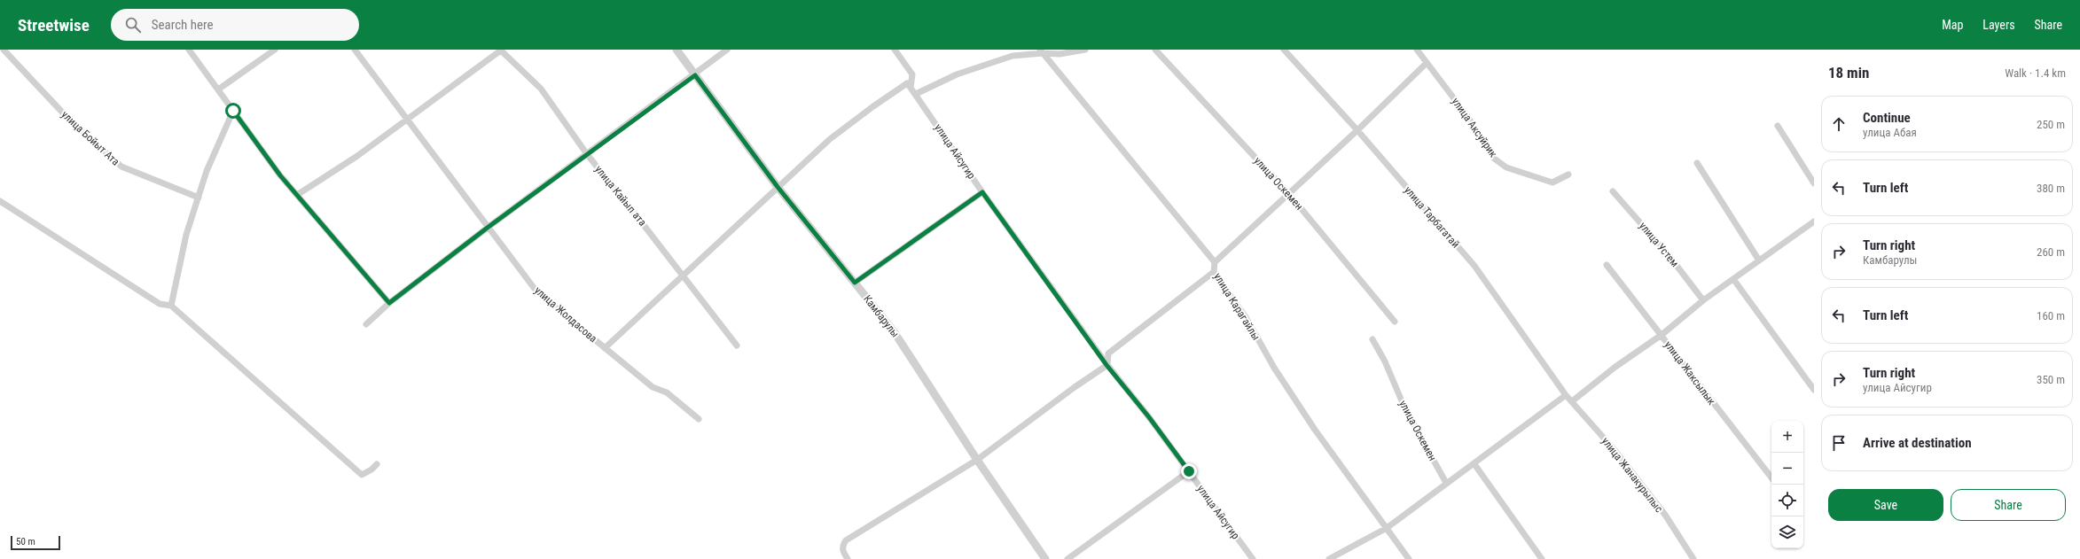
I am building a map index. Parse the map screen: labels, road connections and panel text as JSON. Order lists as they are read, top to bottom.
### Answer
{
  "streets": {
    "street": [
      "улица Аксуйрик",
      "улица Бойыт Ата",
      "улица Айсугир",
      "улица Оскемен",
      "улица Кайып ата",
      "улица Тарбагатай",
      "улица Устем",
      "улица Карагайлы",
      "улица Жолдасова",
      "Камбарулы",
      "улица Жаксылык",
      "улица Жанакурылыс"
    ]
  },
  "crossings": [
    ["улица Тарбагатай", "улица Жанакурылыс"]
  ],
  "scale_bar": "50 m",
  "page": {
    "header": "Streetwise",
    "search": "Search here",
    "nav": ["Map", "Layers", "Share"],
    "heading": ["18 min", "Walk · 1.4 km"],
    "list": [
      ["Continue", "улица Абая", "250 m"],
      ["Turn left", "380 m"],
      ["Turn right", "Камбарулы", "260 m"],
      ["Turn left", "160 m"],
      ["Turn right", "улица Айсугир", "350 m"],
      "Arrive at destination"
    ],
    "map_buttons": ["+", "−"],
    "buttons": ["Save", "Share"],
    "scale": "50 m"
  }
}
